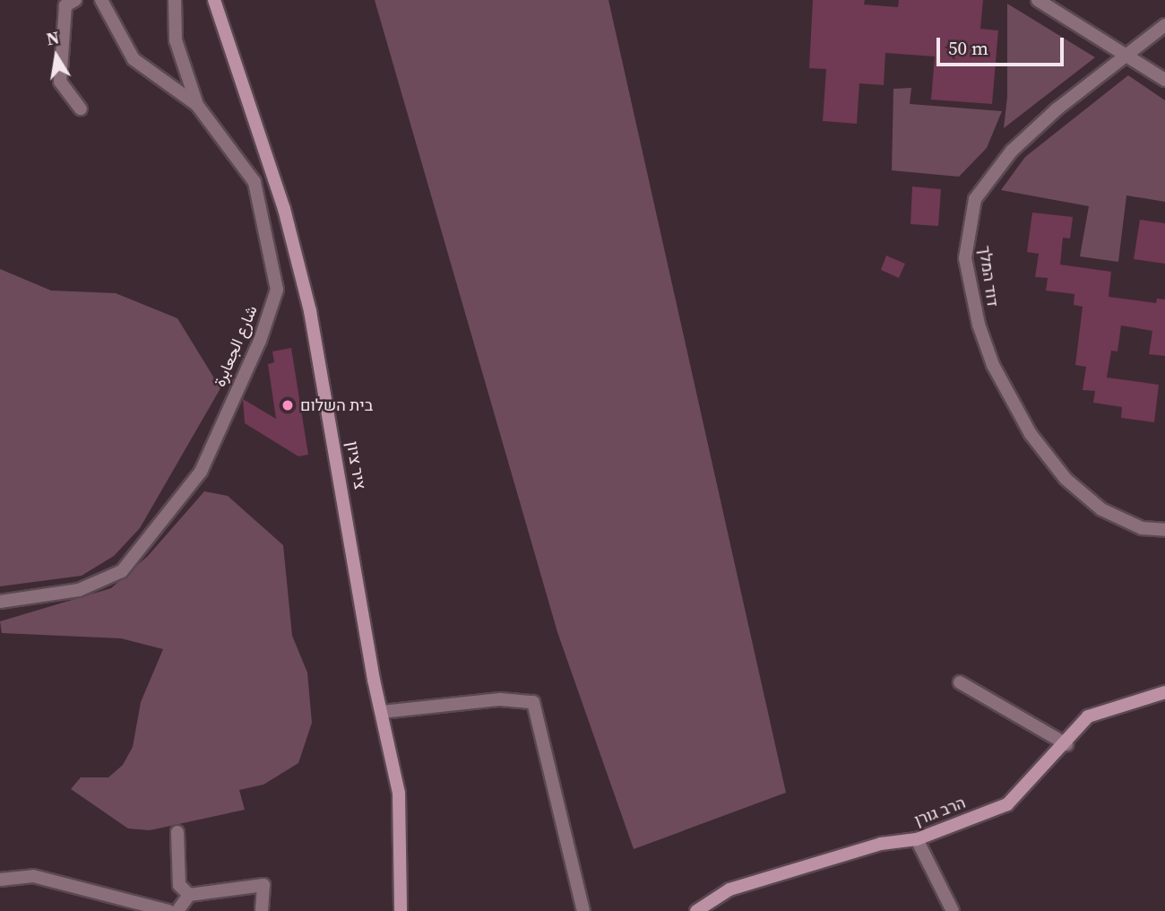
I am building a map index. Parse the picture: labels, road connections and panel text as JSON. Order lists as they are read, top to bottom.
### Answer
{
  "streets": {
    "street": [
      "דוד המלך",
      "شارع الجعابرة",
      "ציר ציון",
      "הרב גורן"
    ]
  },
  "places": ["בית השלום"],
  "scale_bar": "50 m",
  "north": "top"
}
